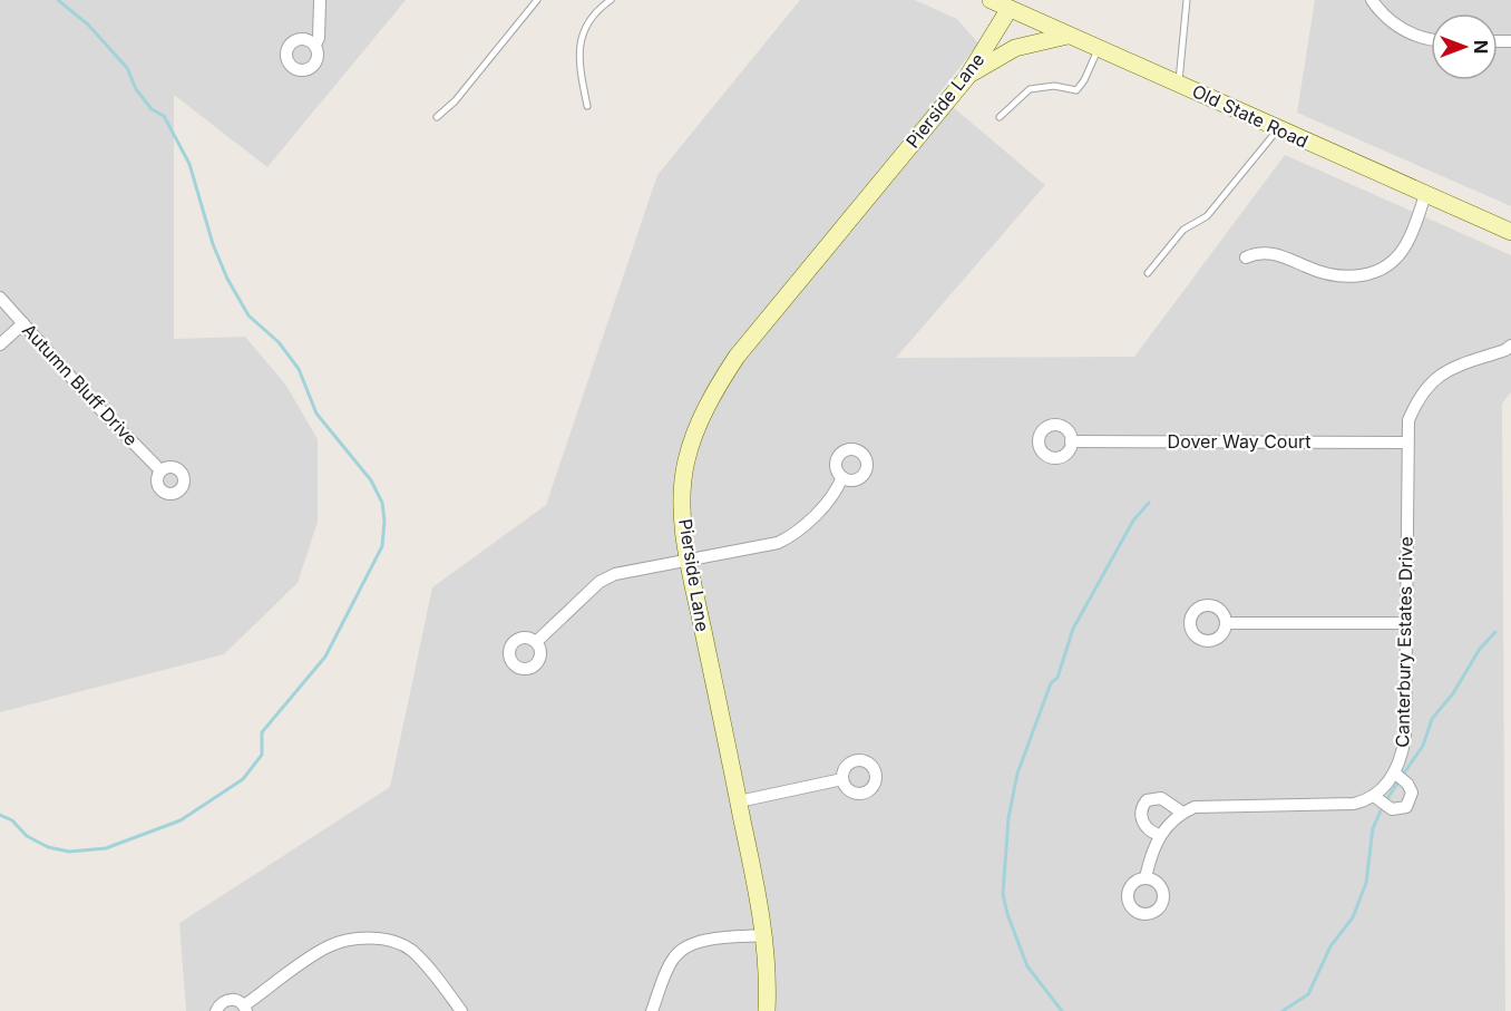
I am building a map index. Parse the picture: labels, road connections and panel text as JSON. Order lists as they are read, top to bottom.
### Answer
{
  "streets": {
    "street": [
      "Pierside Lane",
      "Old State Road",
      "Autumn Bluff Drive",
      "Dover Way Court",
      "Canterbury Estates Drive"
    ]
  },
  "crossings": [
    ["Pierside Lane", "Old State Road"],
    ["Dover Way Court", "Canterbury Estates Drive"]
  ],
  "north": "right"
}
